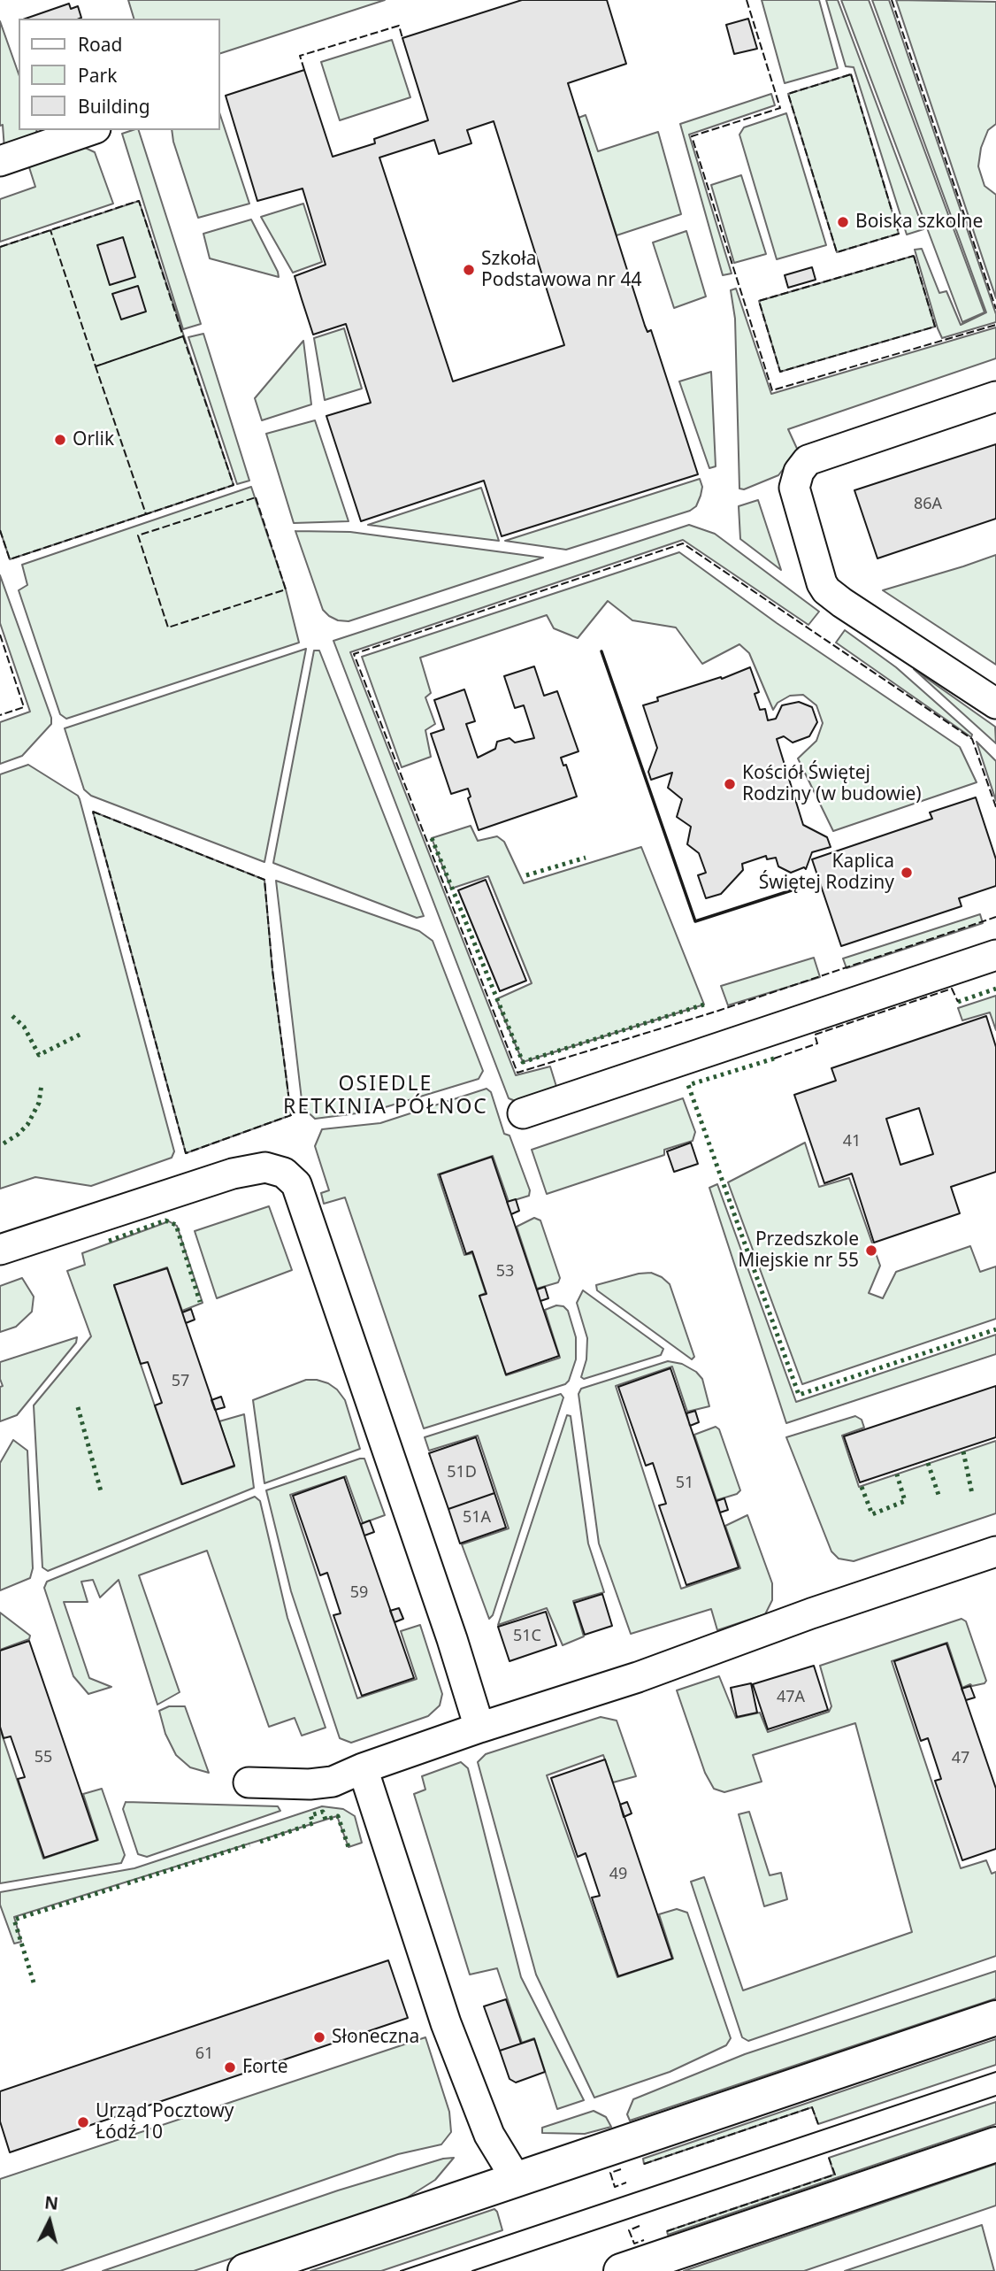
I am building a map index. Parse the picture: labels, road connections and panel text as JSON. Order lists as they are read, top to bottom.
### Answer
{
  "districts": ["OSIEDLE RETKINIA PÓŁNOC"],
  "places": [
    "Boiska szkolne",
    "Szkoła Podstawowa nr 44",
    "Orlik",
    "Kościół Świętej Rodziny (w budowie)",
    "Kaplica Świętej Rodziny",
    "Przedszkole Miejskie nr 55",
    "Słoneczna",
    "Forte",
    "Urząd Pocztowy Łódź 10"
  ],
  "house_numbers": [
    "86A",
    "41",
    "53",
    "57",
    "51D",
    "51",
    "51A",
    "59",
    "51C",
    "47A",
    "55",
    "47",
    "49",
    "61"
  ],
  "legend": ["Road", "Park", "Building"],
  "north": "top"
}
